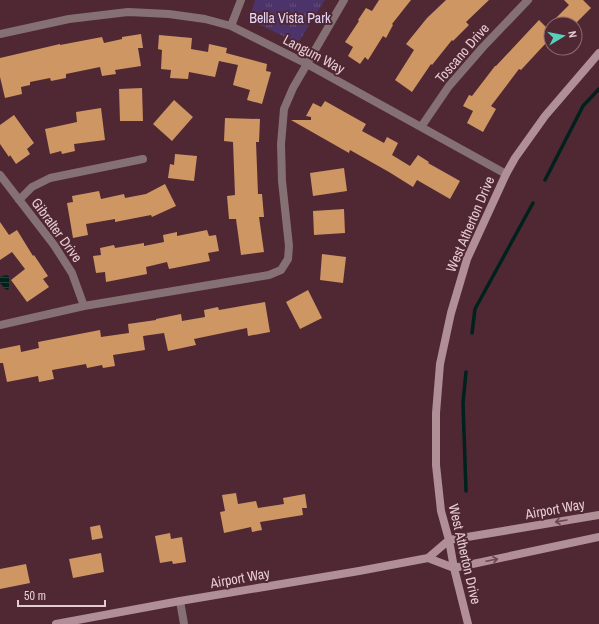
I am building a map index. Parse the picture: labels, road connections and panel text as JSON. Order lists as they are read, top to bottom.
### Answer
{
  "streets": {
    "main road": ["West Atherton Drive", "Airport Way"],
    "street": ["Toscano Drive", "Langum Way", "Gibralter Drive"]
  },
  "crossings": [
    ["Toscano Drive", "Langum Way"],
    ["Langum Way", "West Atherton Drive"],
    ["West Atherton Drive", "Airport Way"]
  ],
  "parks": ["Bella Vista Park"],
  "scale_bar": "50 m",
  "north": "right"
}
